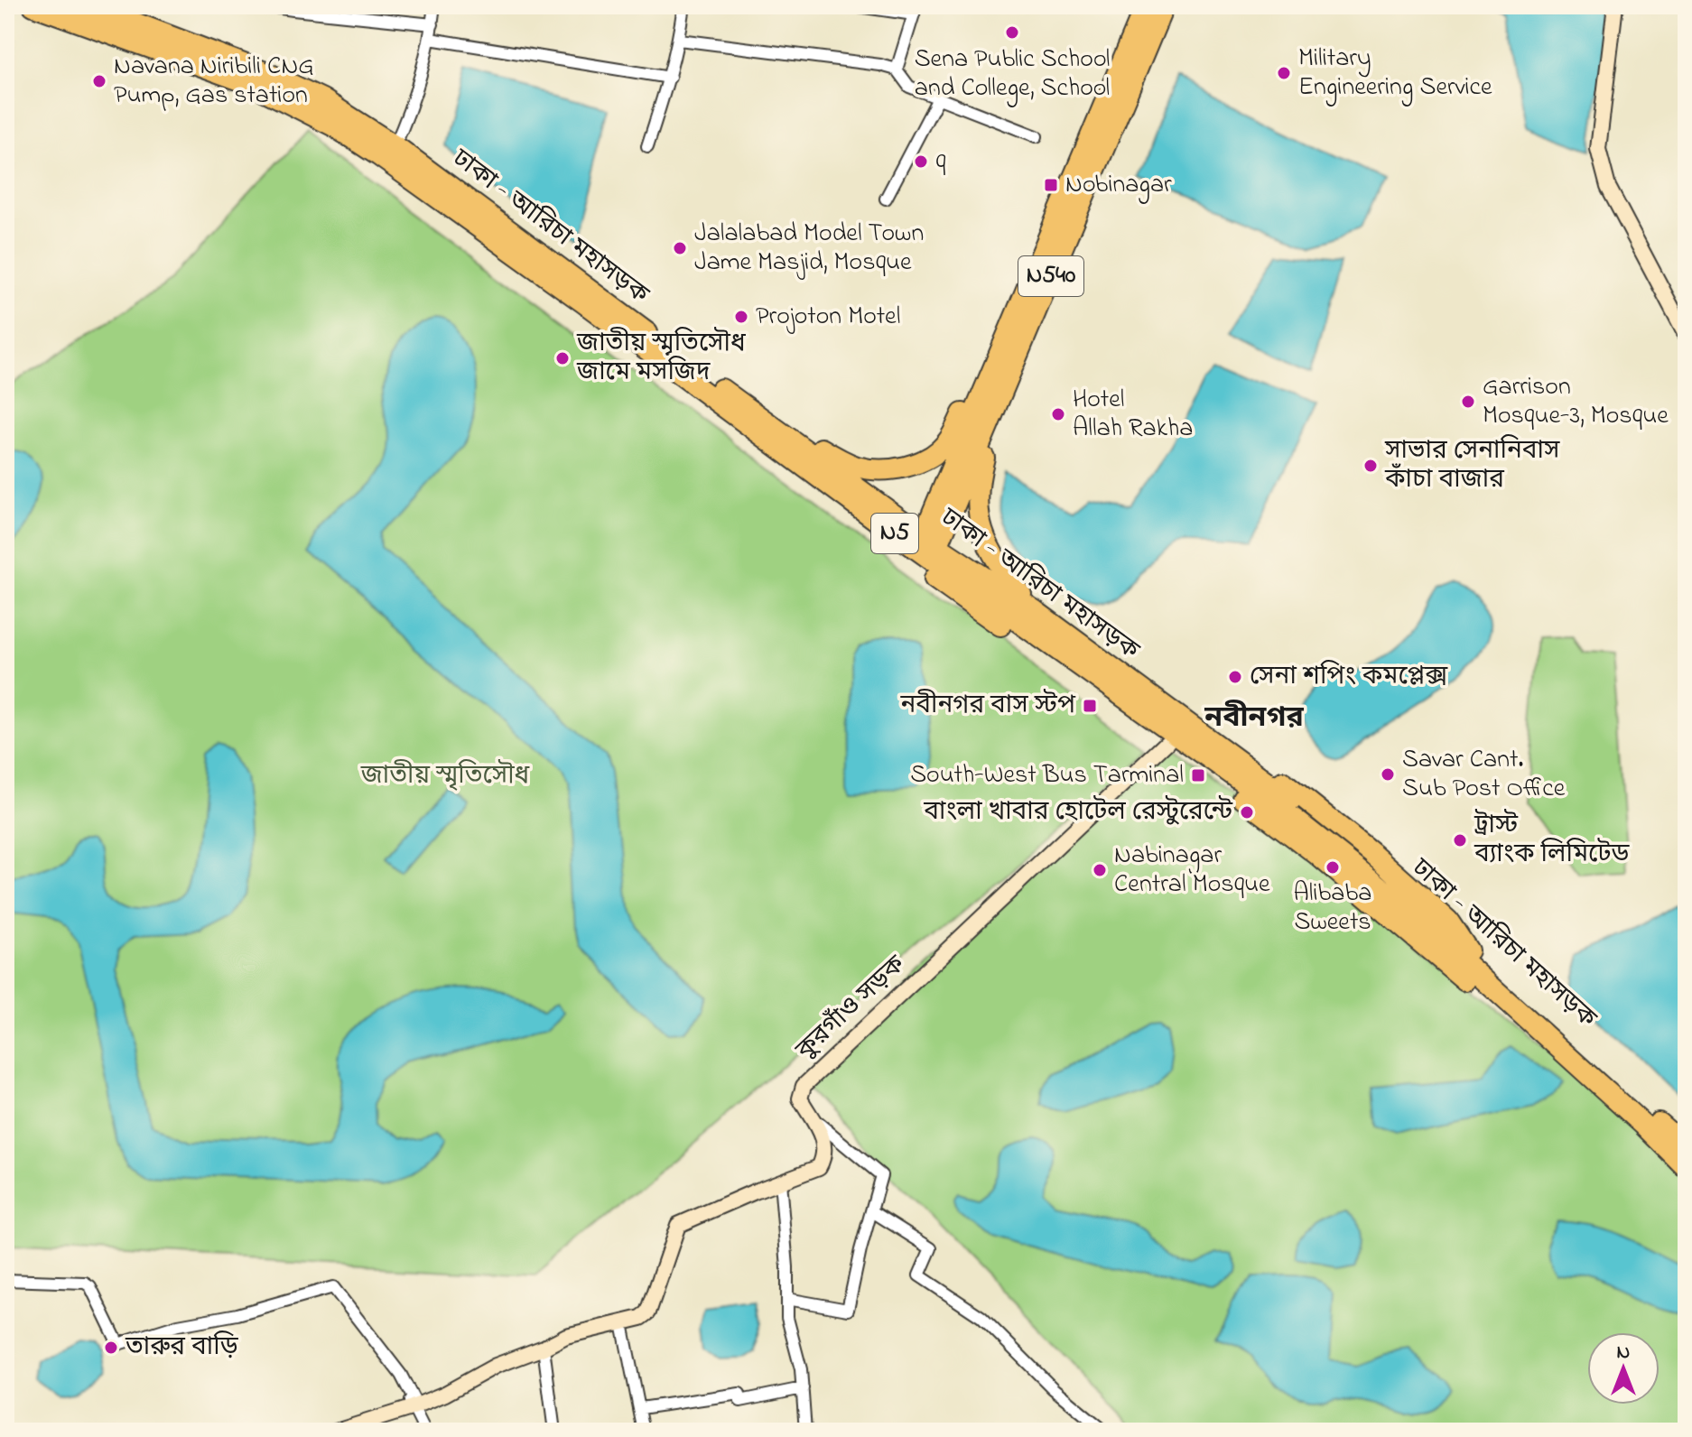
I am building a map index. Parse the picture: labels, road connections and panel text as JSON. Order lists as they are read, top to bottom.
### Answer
{
  "streets": {
    "highway": ["ঢাকা - আরিচা মহাসড়ক", "N540", "N5"],
    "street": ["কুরগাঁও সড়ক"]
  },
  "crossings": [
    ["ঢাকা - আরিচা মহাসড়ক", "N540"],
    ["ঢাকা - আরিচা মহাসড়ক", "N5"],
    ["N540", "N5"]
  ],
  "districts": ["নবীনগর"],
  "parks": ["জাতীয় স্মৃতিসৌধ"],
  "places": {
    "other": [
      "Sena Public School and College, School",
      "Military Engineering Service",
      "Navana Niribili CNG Pump, Gas station",
      "q",
      "Jalalabad Model Town Jame Masjid, Mosque",
      "Projoton Motel",
      "জাতীয় স্মৃতিসৌধ জামে মসজিদ",
      "Garrison Mosque-3, Mosque",
      "Hotel Allah Rakha",
      "সাভার সেনানিবাস কাঁচা বাজার",
      "সেনা শপিং কমপ্লেক্স",
      "Savar Cant. Sub Post Office",
      "বাংলা খাবার হোটেল রেস্টুরেন্টে",
      "ট্রাস্ট ব্যাংক লিমিটেড",
      "Alibaba Sweets",
      "Nabinagar Central Mosque",
      "তারুর বাড়ি"
    ],
    "transit": ["Nobinagar", "নবীনগর বাস স্টপ", "South-West Bus Tarminal"]
  },
  "north": "top"
}
